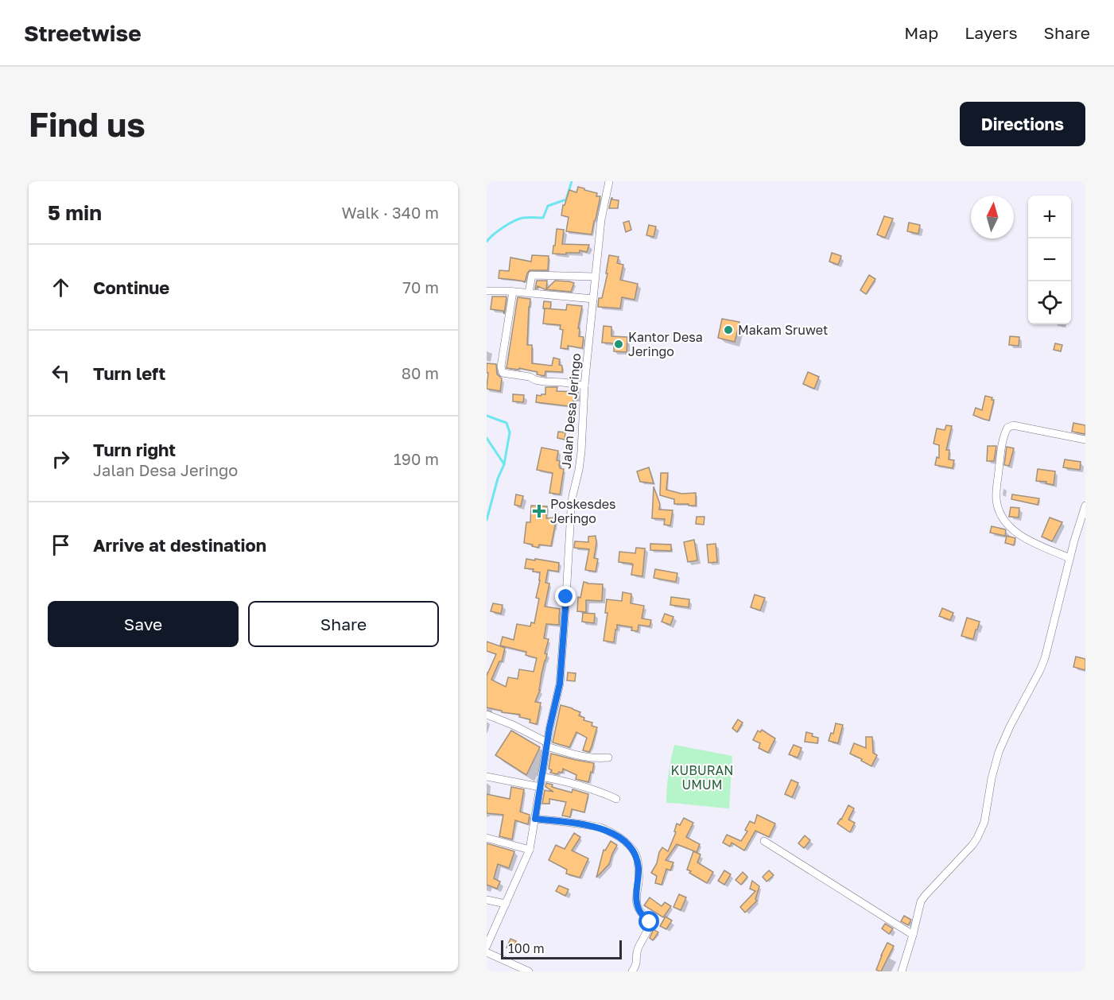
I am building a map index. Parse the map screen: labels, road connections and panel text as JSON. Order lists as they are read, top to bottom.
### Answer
{
  "streets": {
    "street": ["Jalan Desa Jeringo"]
  },
  "parks": ["KUBURAN UMUM"],
  "places": {
    "other": ["Makam Sruwet", "Kantor Desa Jeringo"],
    "health": ["Poskesdes Jeringo"]
  },
  "scale_bar": "100 m",
  "north": "top",
  "page": {
    "header": "Streetwise",
    "nav": ["Map", "Layers", "Share"],
    "buttons": [
      "Directions",
      ["Save", "Share"]
    ],
    "title": "Find us",
    "heading": ["5 min", "Walk · 340 m"],
    "map_buttons": ["+", "−"],
    "list": [
      ["Continue", "70 m"],
      ["Turn left", "80 m"],
      ["Turn right", "Jalan Desa Jeringo", "190 m"],
      "Arrive at destination"
    ],
    "scale": "100 m"
  }
}
